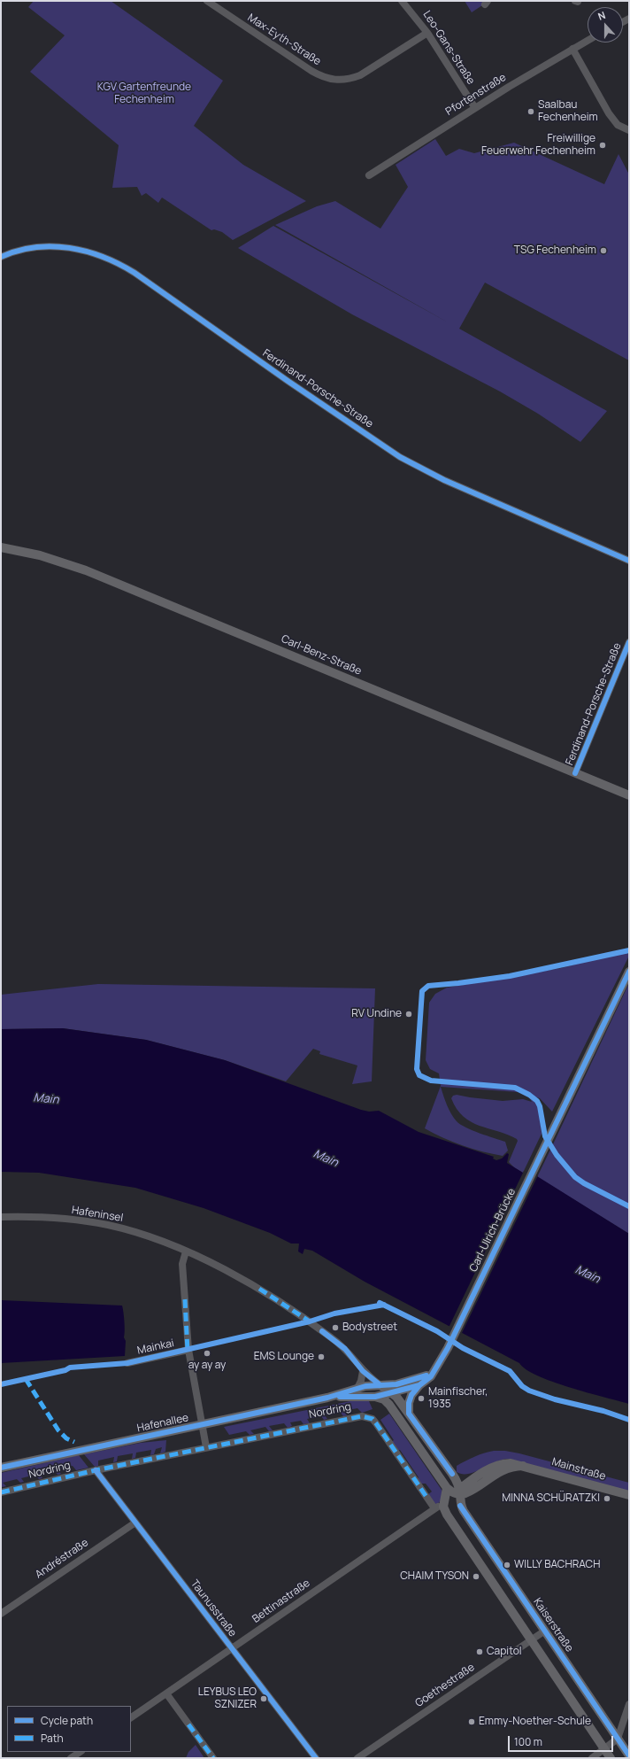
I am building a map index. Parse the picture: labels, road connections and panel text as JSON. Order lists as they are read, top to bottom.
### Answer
{
  "streets": {
    "main road": [
      "Carl-Benz-Straße",
      "Carl-Ulrich-Brücke",
      "Hafenallee",
      "Mainstraße",
      "Kaiserstraße"
    ],
    "street": [
      "Max-Eyth-Straße",
      "Leo-Gans-Straße",
      "Pfortenstraße",
      "Ferdinand-Porsche-Straße",
      "Hafeninsel",
      "Mainkai",
      "Nordring",
      "Andréstraße",
      "Bettinastraße",
      "Taunusstraße",
      "Goethestraße"
    ]
  },
  "crossings": [
    ["Max-Eyth-Straße", "Leo-Gans-Straße"],
    ["Leo-Gans-Straße", "Pfortenstraße"],
    ["Ferdinand-Porsche-Straße", "Carl-Benz-Straße"],
    ["Hafeninsel", "Hafenallee"],
    ["Nordring", "Bettinastraße"],
    ["Nordring", "Taunusstraße"],
    ["Andréstraße", "Taunusstraße"],
    ["Bettinastraße", "Taunusstraße"],
    ["Kaiserstraße", "Goethestraße"]
  ],
  "water": ["Main"],
  "parks": ["KGV Gartenfreunde Fechenheim"],
  "places": [
    "Saalbau Fechenheim",
    "Freiwillige Feuerwehr Fechenheim",
    "TSG Fechenheim",
    "RV Undine",
    "Bodystreet",
    "ay ay ay",
    "EMS Lounge",
    "Mainfischer, 1935",
    "MINNA SCHÜRATZKI",
    "WILLY BACHRACH",
    "CHAIM TYSON",
    "Capitol",
    "LEYBUS LEO SZNIZER",
    "Emmy-Noether-Schule"
  ],
  "legend": ["Cycle path", "Path"],
  "scale_bar": "100 m",
  "north": "top"
}
